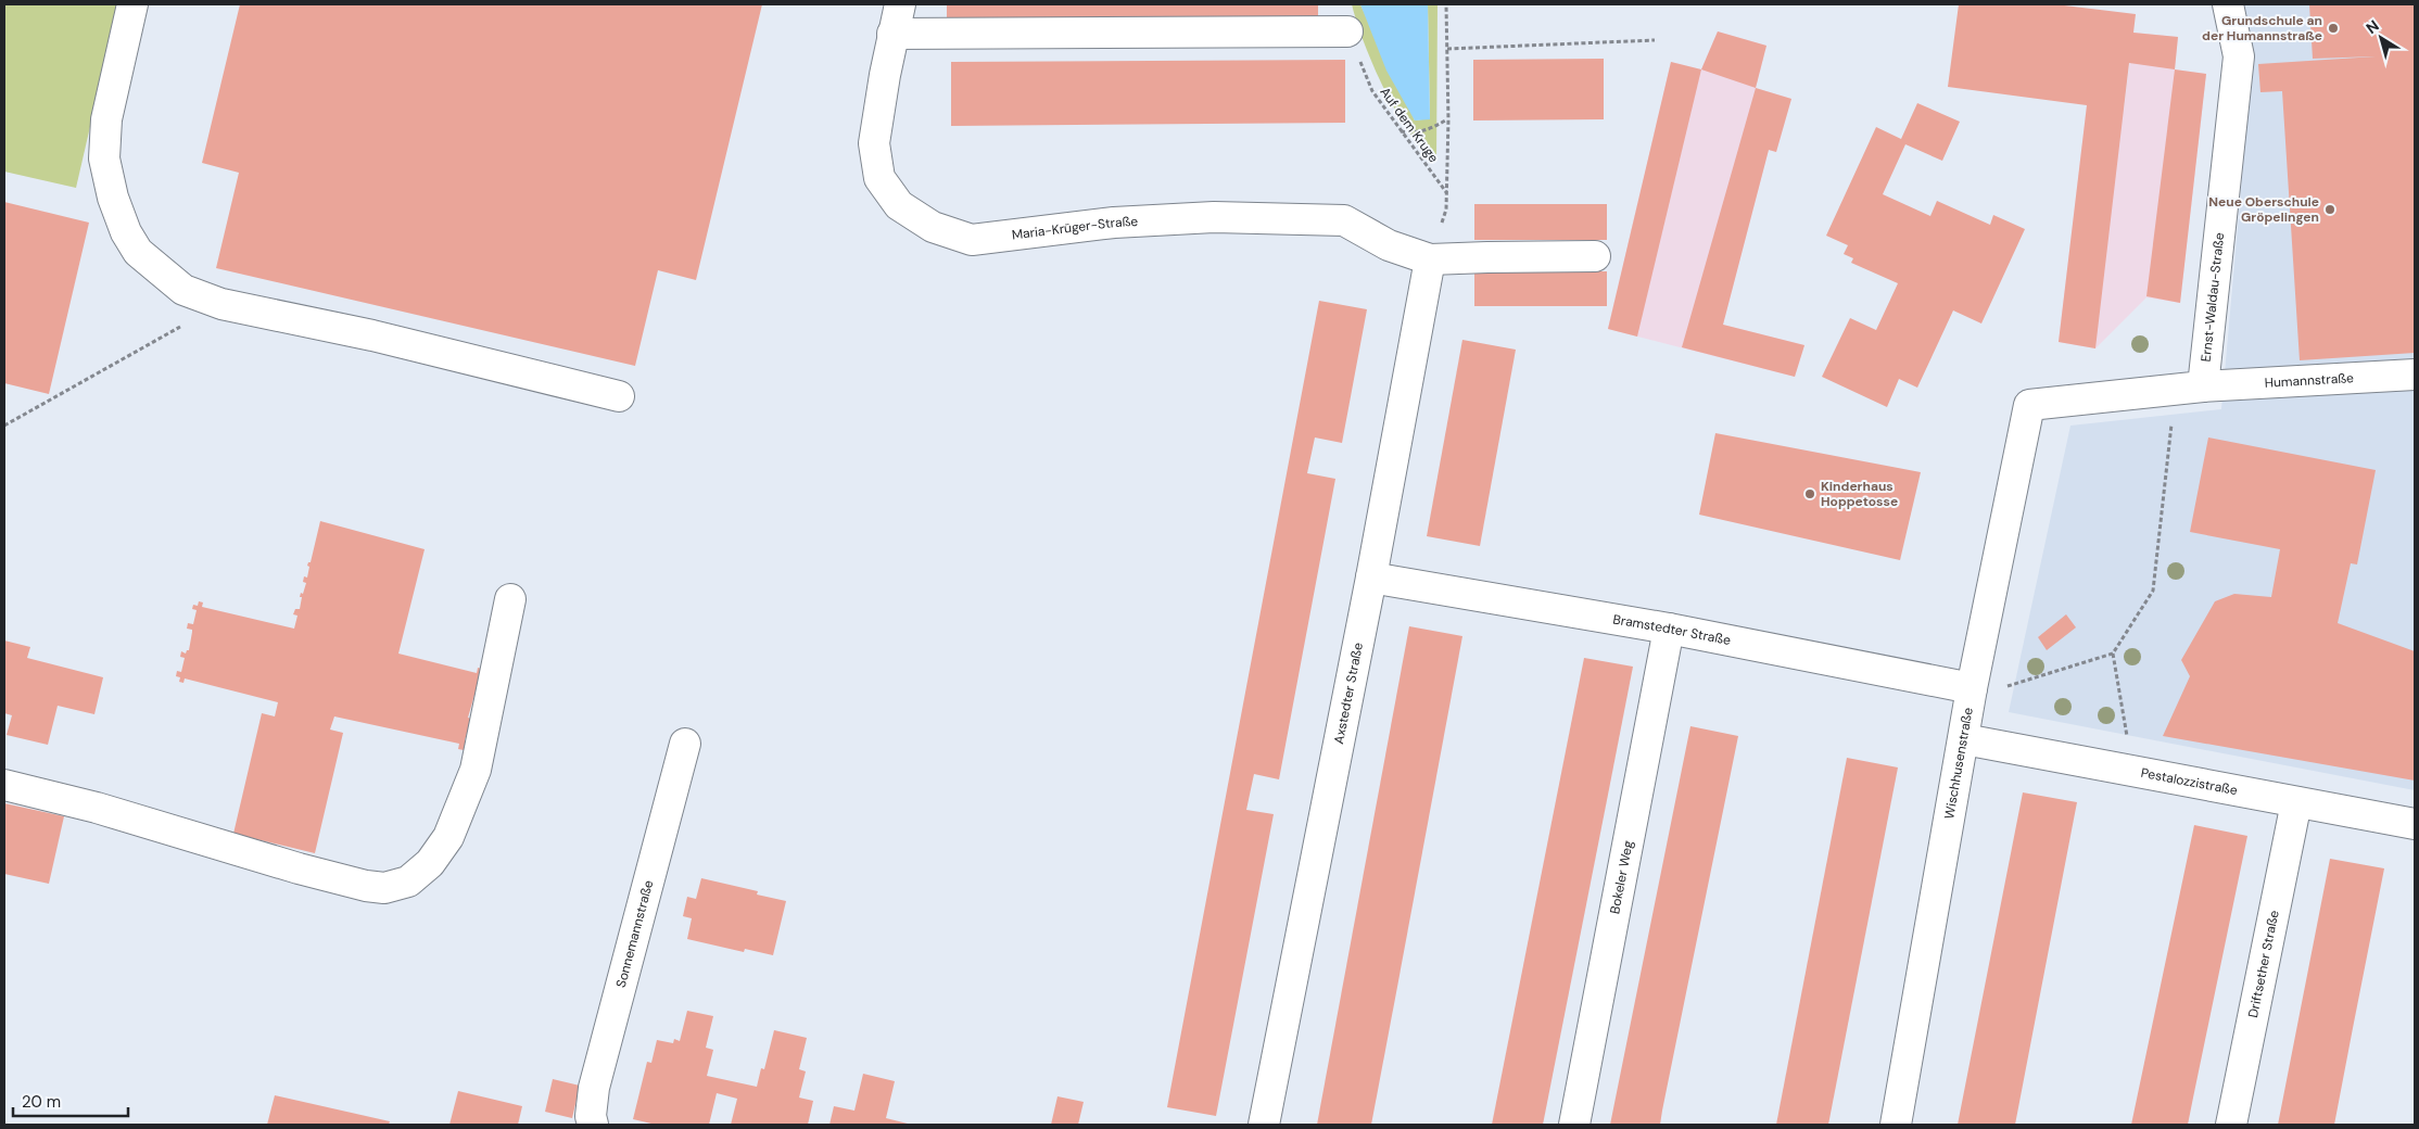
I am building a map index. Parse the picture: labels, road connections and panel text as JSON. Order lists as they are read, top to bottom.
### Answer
{
  "streets": {
    "street": [
      "Maria-Krüger-Straße",
      "Ernst-Waldau-Straße",
      "Humannstraße",
      "Bramstedter Straße",
      "Axstedter Straße",
      "Wischhusenstraße",
      "Pestalozzistraße",
      "Bokeler Weg",
      "Sonnemannstraße",
      "Driftsether Straße"
    ],
    "path": ["Auf dem Kruge"]
  },
  "crossings": [
    ["Auf dem Kruge", "Maria-Krüger-Straße"],
    ["Auf dem Kruge", "Axstedter Straße"],
    ["Maria-Krüger-Straße", "Axstedter Straße"],
    ["Ernst-Waldau-Straße", "Humannstraße"],
    ["Ernst-Waldau-Straße", "Wischhusenstraße"],
    ["Humannstraße", "Wischhusenstraße"],
    ["Bramstedter Straße", "Axstedter Straße"],
    ["Bramstedter Straße", "Wischhusenstraße"],
    ["Bramstedter Straße", "Bokeler Weg"],
    ["Wischhusenstraße", "Pestalozzistraße"],
    ["Pestalozzistraße", "Driftsether Straße"]
  ],
  "places": ["Grundschule an der Humannstraße", "Neue Oberschule Gröpelingen", "Kinderhaus Hoppetosse"],
  "scale_bar": "20 m",
  "north": "top left"
}
